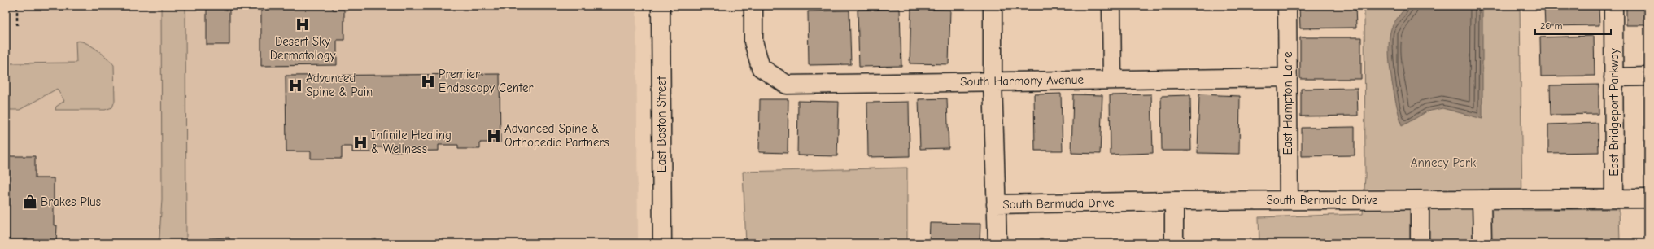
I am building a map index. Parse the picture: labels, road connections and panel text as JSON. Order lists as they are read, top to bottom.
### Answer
{
  "streets": {
    "street": [
      "South Harmony Avenue",
      "East Hampton Lane",
      "East Bridgeport Parkway",
      "East Boston Street",
      "South Bermuda Drive"
    ]
  },
  "crossings": [
    ["South Harmony Avenue", "East Hampton Lane"],
    ["East Hampton Lane", "South Bermuda Drive"],
    ["East Bridgeport Parkway", "South Bermuda Drive"]
  ],
  "parks": ["Annecy Park"],
  "places": {
    "hospital": [
      "Desert Sky Dermatology",
      "Premier Endoscopy Center",
      "Advanced Spine & Pain",
      "Advanced Spine & Orthopedic Partners",
      "Infinite Healing & Wellness"
    ],
    "shop": ["Brakes Plus"]
  },
  "scale_bar": "20 m"
}
